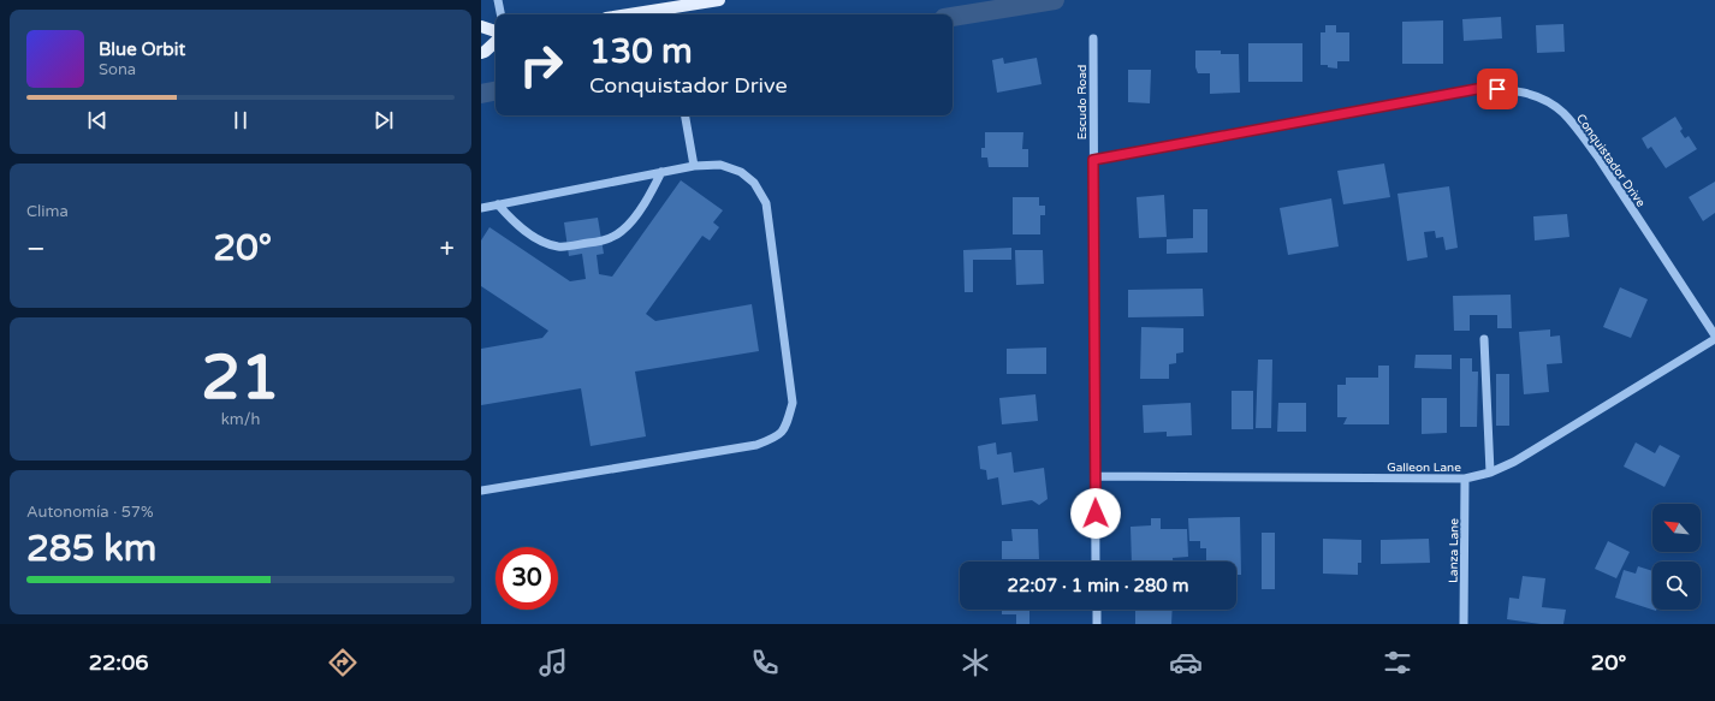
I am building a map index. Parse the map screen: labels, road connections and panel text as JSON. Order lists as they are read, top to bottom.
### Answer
{
  "streets": {
    "street": [
      "Escudo Road",
      "Conquistador Drive",
      "Galleon Lane",
      "Lanza Lane"
    ]
  },
  "crossings": [
    ["Escudo Road", "Conquistador Drive"],
    ["Escudo Road", "Galleon Lane"],
    ["Conquistador Drive", "Galleon Lane"],
    ["Galleon Lane", "Lanza Lane"]
  ],
  "north": "top left",
  "page": {
    "turn": ["130 m", "Conquistador Drive"],
    "song": ["Blue Orbit", "Sona"],
    "tile": [
      "Clima",
      ["21", "km/h"],
      ["Autonomía · 57%", "285 km"]
    ],
    "heat": ["−", "20°", "+"],
    "limit": "30",
    "trip": "22:07 · 1 min · 280 m",
    "tabs": ["22:06", "20°"]
  }
}
